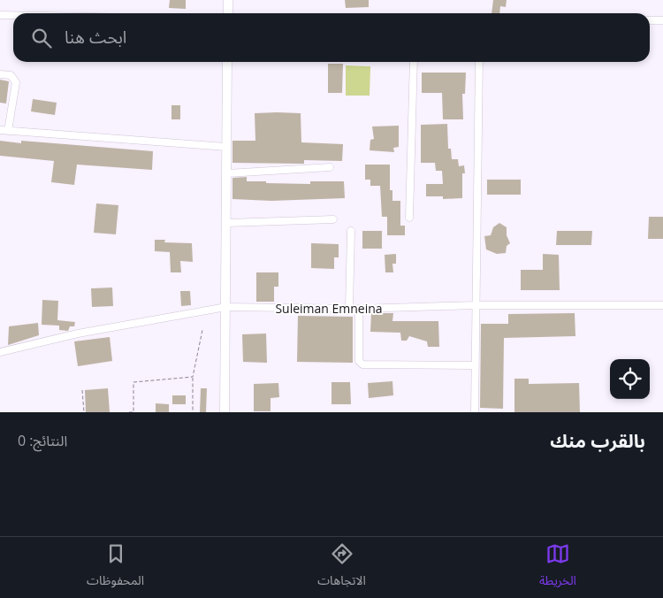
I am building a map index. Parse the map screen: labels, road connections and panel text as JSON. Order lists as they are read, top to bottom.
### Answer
{
  "streets": {
    "street": ["Suleiman Emneina"]
  },
  "page": {
    "search": "ابحث هنا",
    "heading": ["بالقرب منك", "النتائج: 0"],
    "nav": ["الخريطة", "الاتجاهات", "المحفوظات"]
  }
}
